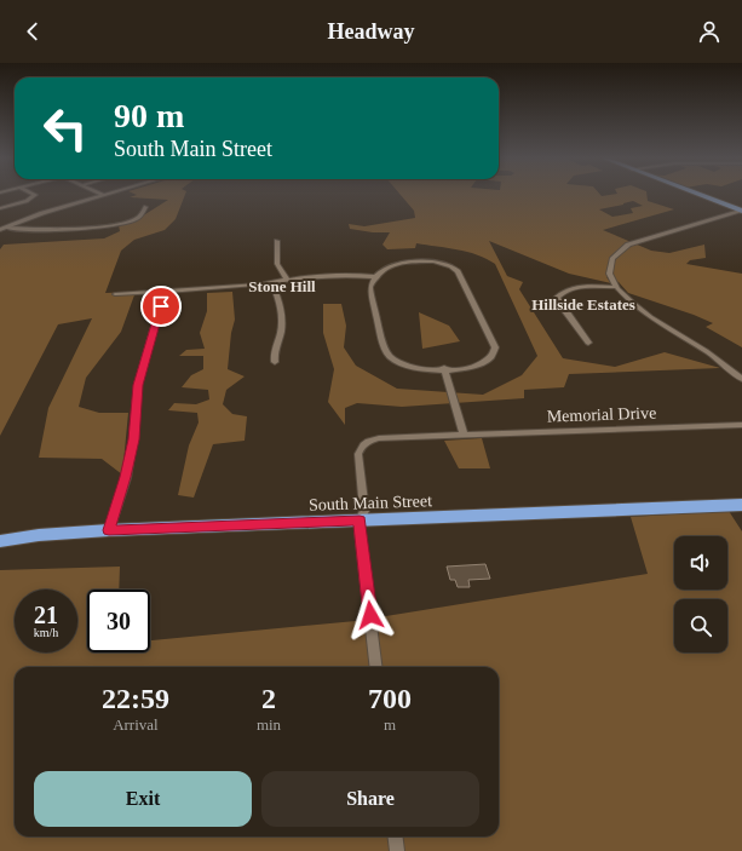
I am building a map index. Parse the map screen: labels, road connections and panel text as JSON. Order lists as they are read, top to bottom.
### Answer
{
  "streets": {
    "highway": ["South Main Street"],
    "street": ["Memorial Drive"]
  },
  "crossings": [
    ["Memorial Drive", "South Main Street"]
  ],
  "districts": ["Stone Hill", "Hillside Estates"],
  "page": {
    "header": "Headway",
    "turn": ["90 m", "South Main Street"],
    "speed": "21 km/h",
    "limit": "30",
    "eta": [
      "22:59",
      "Arrival",
      "2",
      "min",
      "700",
      "m"
    ],
    "buttons": ["Exit", "Share"]
  }
}
